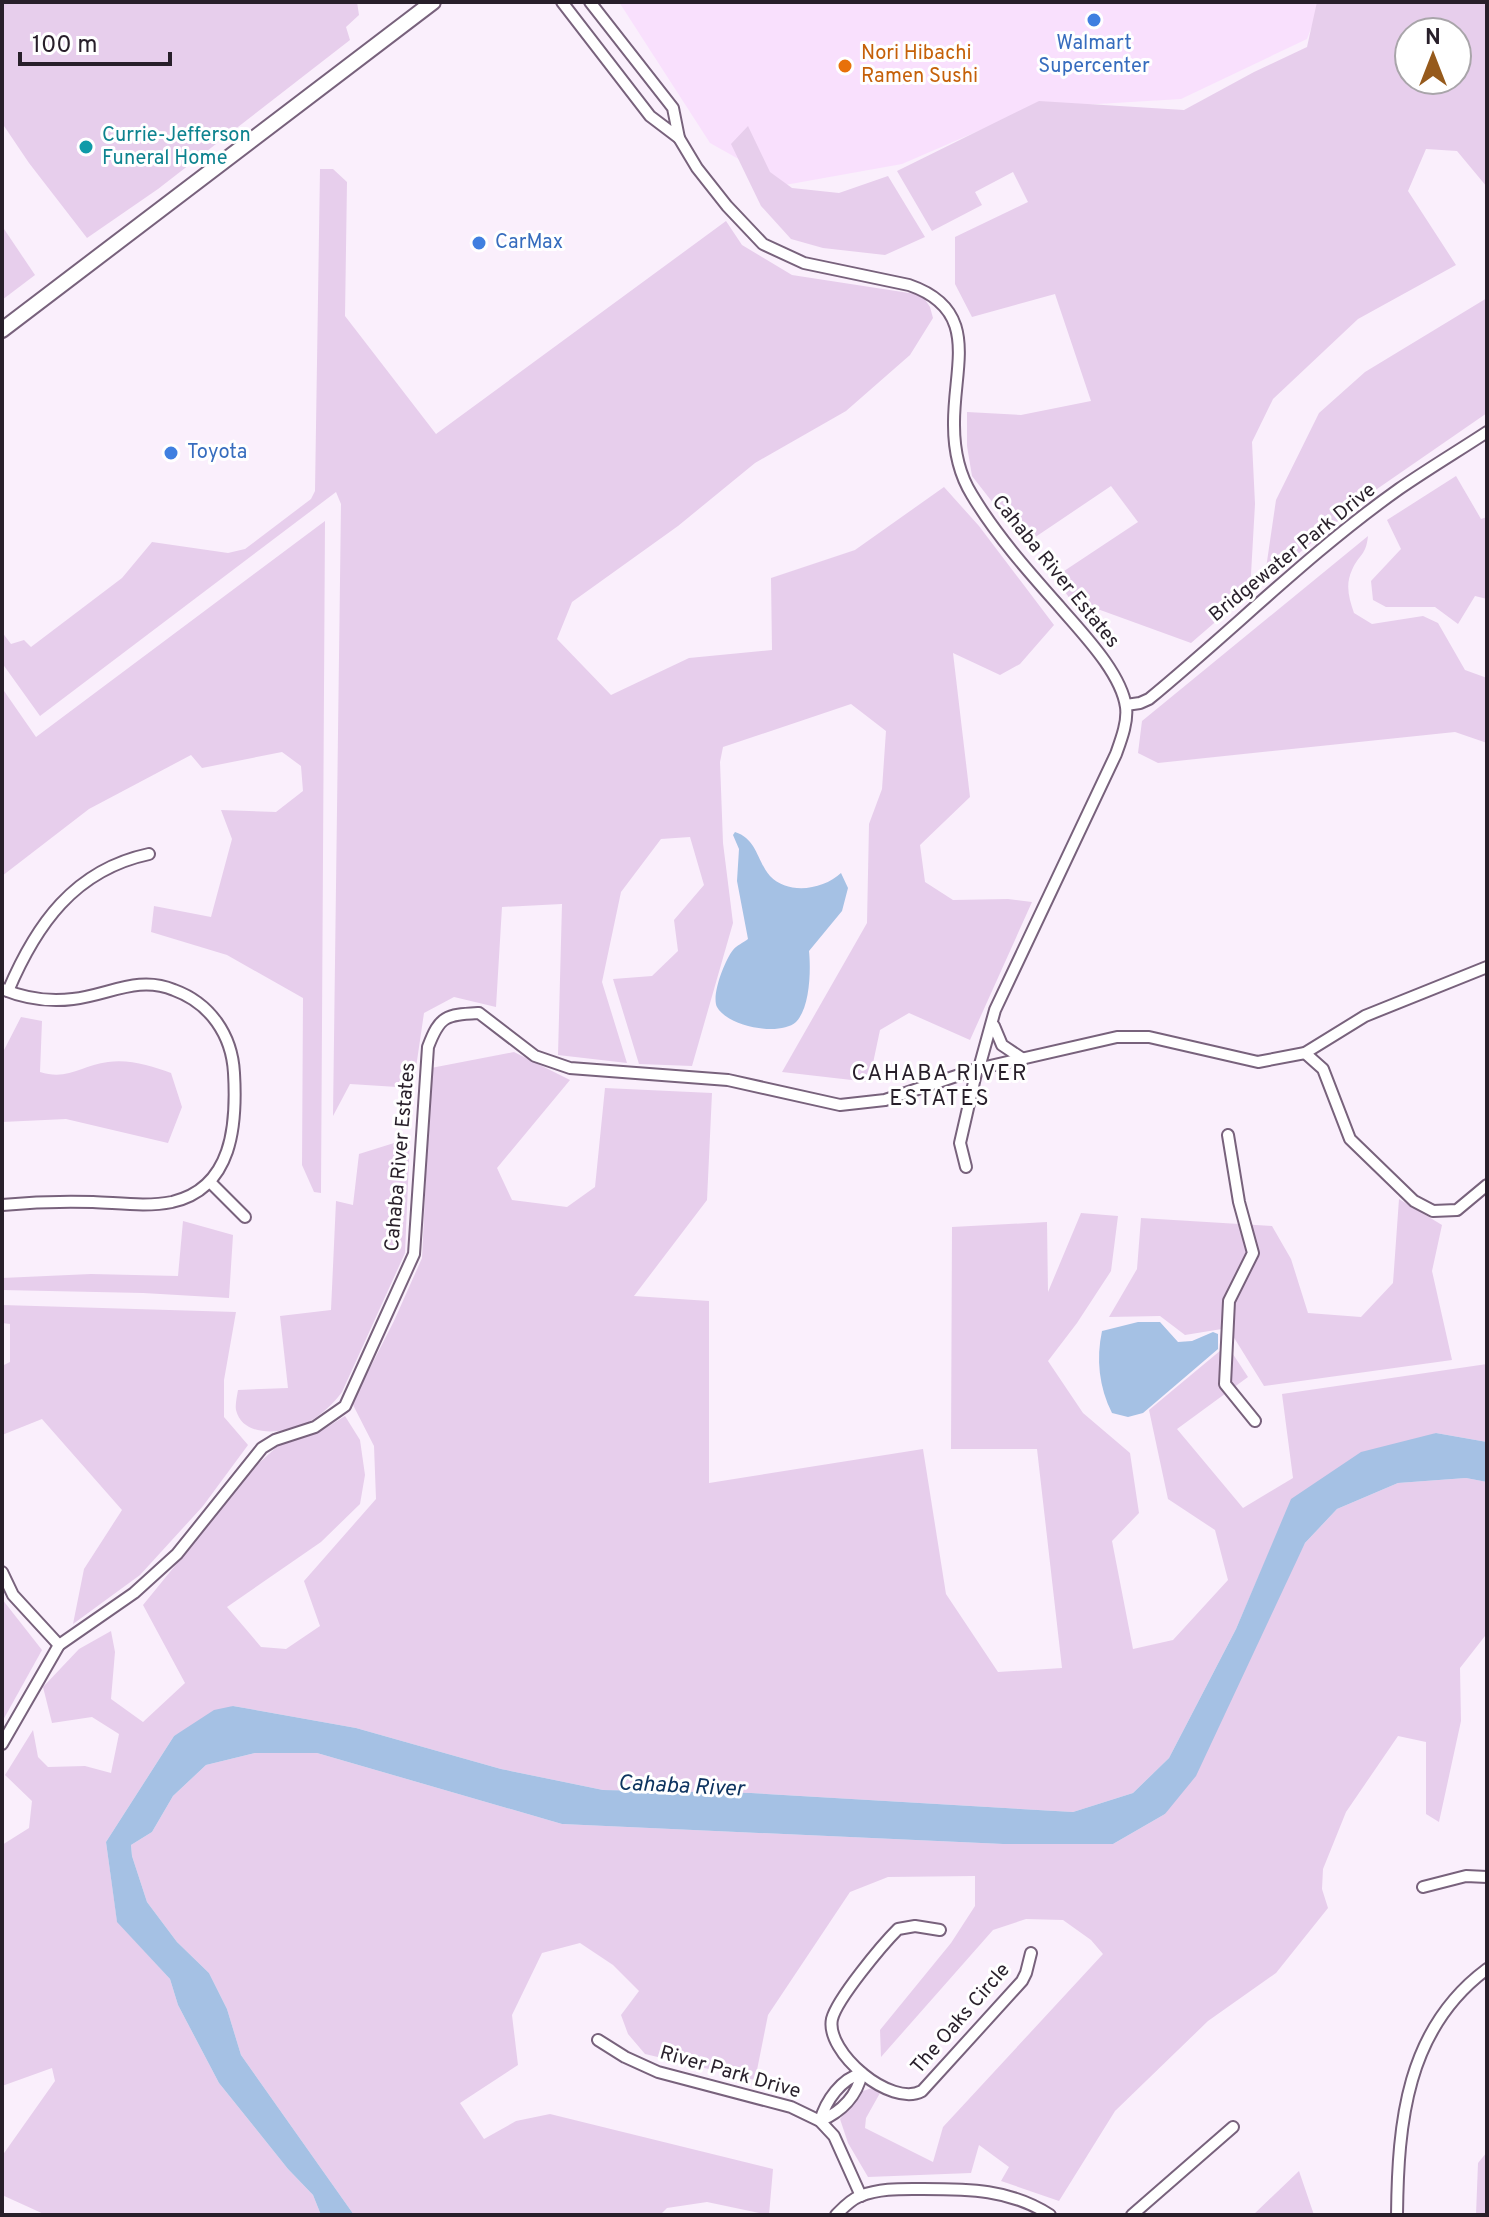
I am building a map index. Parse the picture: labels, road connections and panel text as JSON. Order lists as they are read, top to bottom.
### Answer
{
  "streets": {
    "street": [
      "Bridgewater Park Drive",
      "Cahaba River Estates",
      "The Oaks Circle",
      "River Park Drive"
    ]
  },
  "crossings": [
    ["Bridgewater Park Drive", "Cahaba River Estates"]
  ],
  "districts": ["CAHABA RIVER ESTATES"],
  "water": ["Cahaba River"],
  "places": [
    "Walmart Supercenter",
    "Nori Hibachi Ramen Sushi",
    "Currie-Jefferson Funeral Home",
    "CarMax",
    "Toyota"
  ],
  "scale_bar": "100 m",
  "north": "top"
}
